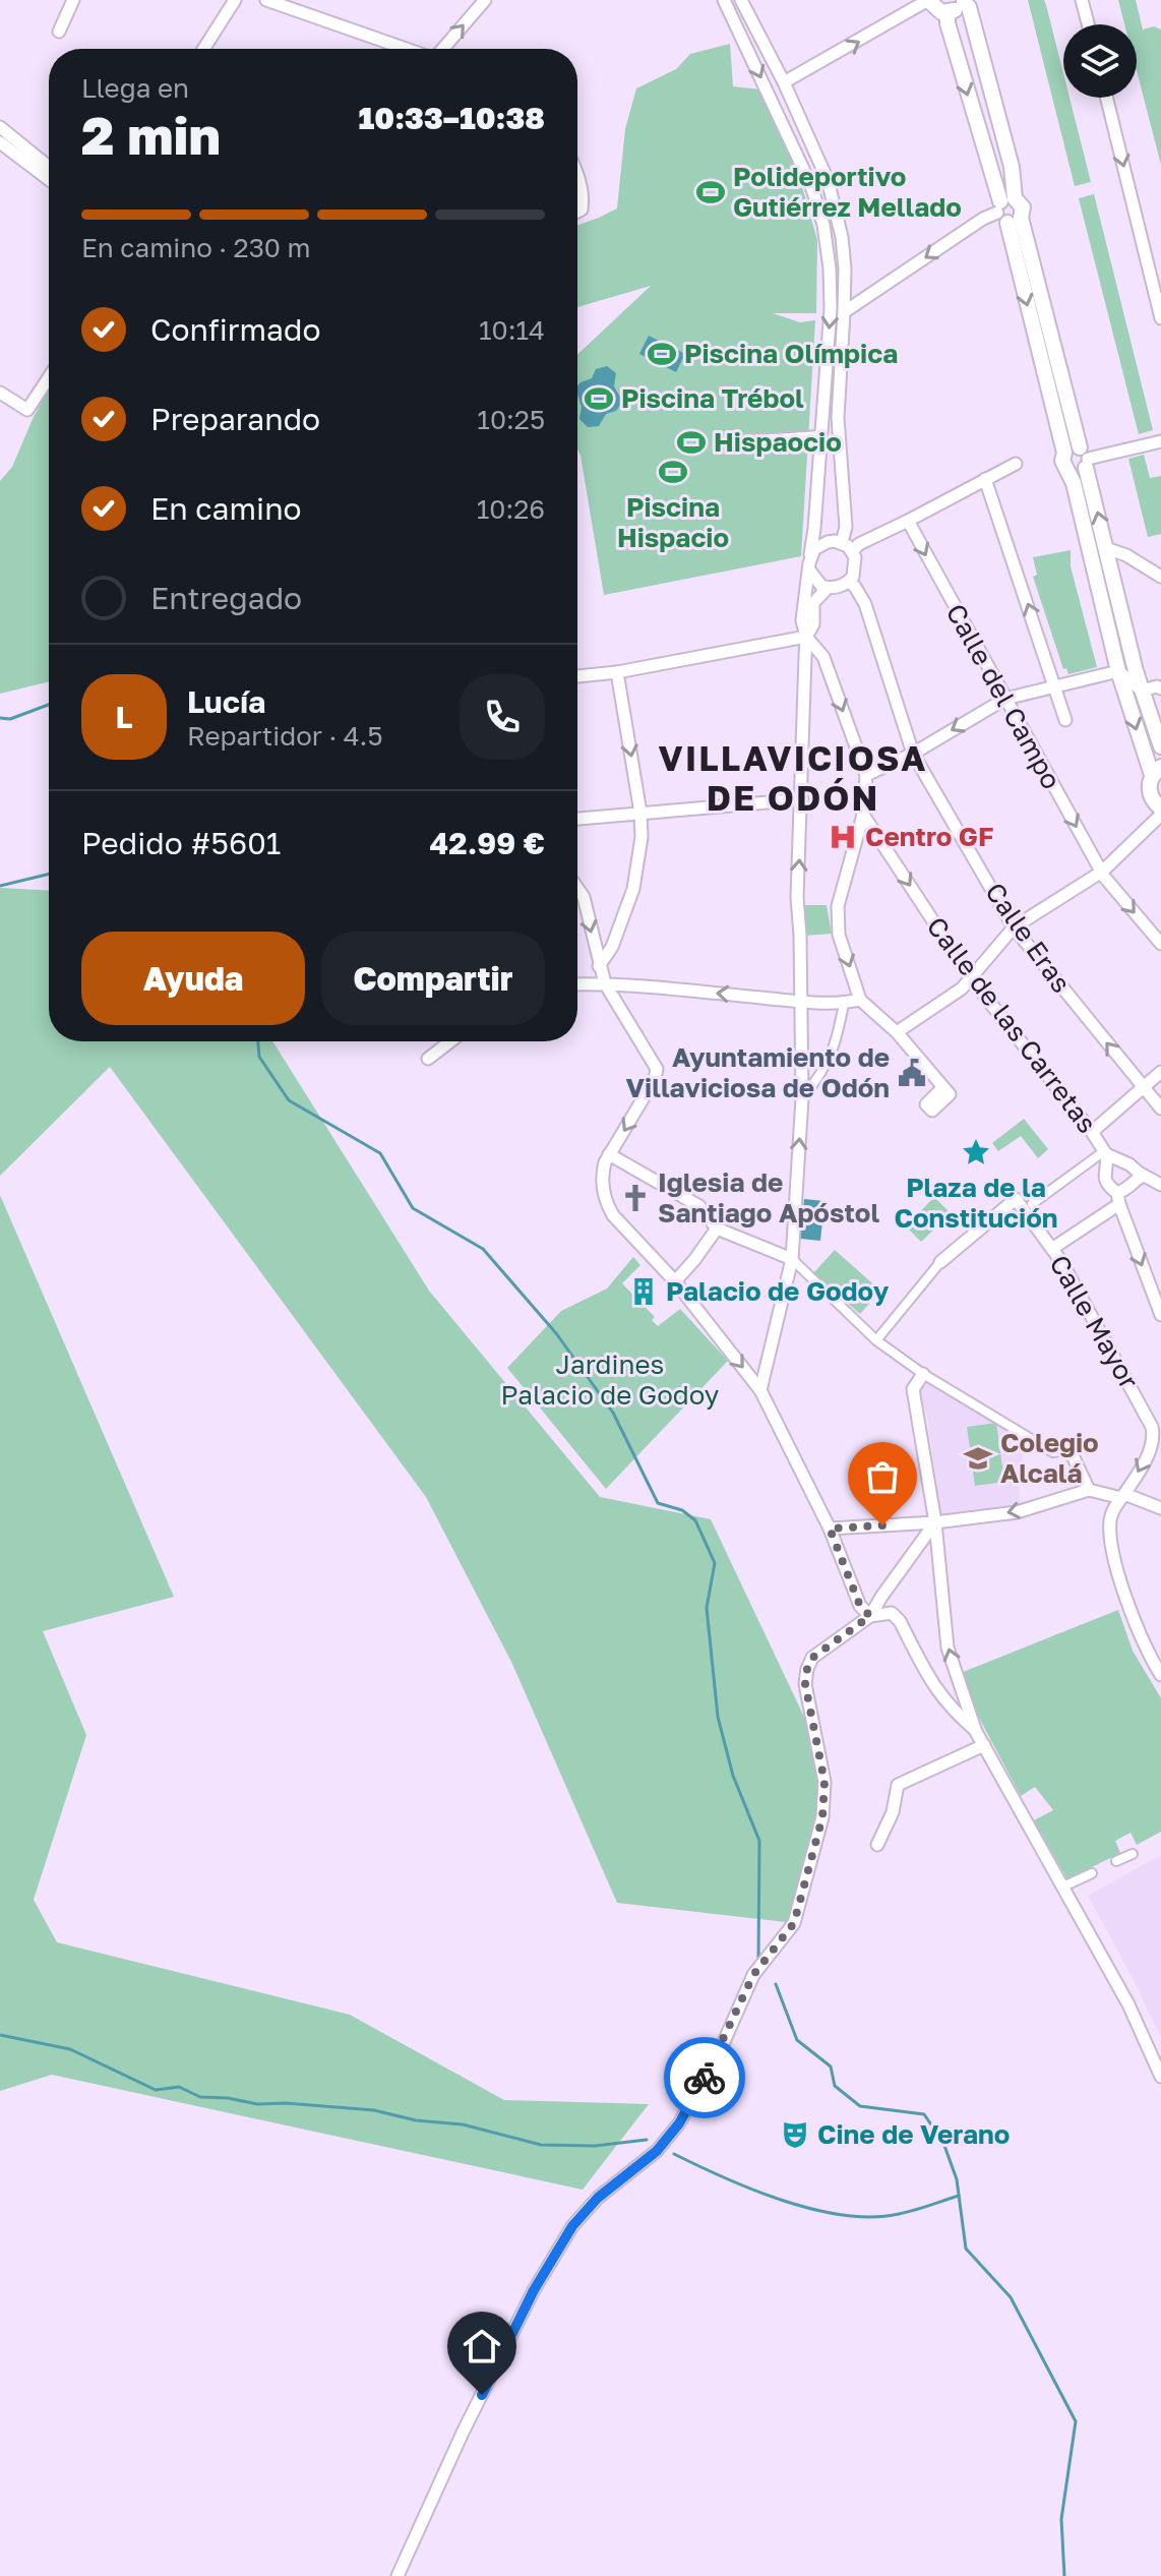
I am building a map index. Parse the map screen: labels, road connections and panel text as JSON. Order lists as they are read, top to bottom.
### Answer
{
  "streets": {
    "street": [
      "Calle del Campo",
      "Calle Eras",
      "Calle de las Carretas",
      "Calle Mayor"
    ]
  },
  "one_way": ["Calle de las Carretas"],
  "districts": ["VILLAVICIOSA DE ODÓN"],
  "parks": ["Jardines Palacio de Godoy"],
  "places": {
    "sports": [
      "Polideportivo Gutiérrez Mellado",
      "Piscina Olímpica",
      "Piscina Trébol",
      "Hispaocio",
      "Piscina Hispacio"
    ],
    "hospital": ["Centro GF"],
    "public building": ["Ayuntamiento de Villaviciosa de Odón"],
    "place": ["Plaza de la Constitución"],
    "church": ["Iglesia de Santiago Apóstol"],
    "building": ["Palacio de Godoy"],
    "school or university": ["Colegio Alcalá"],
    "theatre": ["Cine de Verano"]
  },
  "page": {
    "heading": ["2 min", "Llega en", "10:33–10:38"],
    "panel": [
      "Lucía",
      "Repartidor · 4.5",
      "Pedido #5601",
      "42.99 €"
    ],
    "bar": "En camino · 230 m",
    "list": [
      ["Confirmado", "10:14"],
      ["Preparando", "10:25"],
      ["En camino", "10:26"],
      "Entregado"
    ],
    "round": "L",
    "buttons": ["Ayuda", "Compartir"]
  }
}
